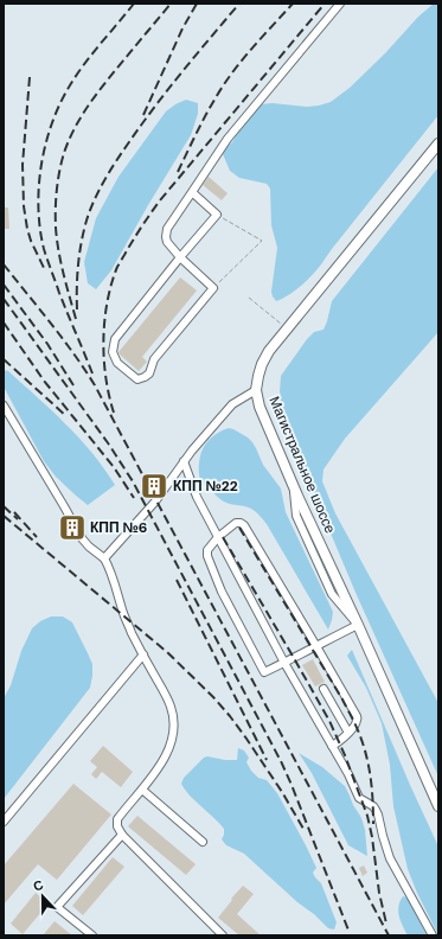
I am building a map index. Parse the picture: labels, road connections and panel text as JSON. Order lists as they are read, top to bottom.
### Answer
{
  "streets": {
    "main road": ["Магистральное шоссе"]
  },
  "places": {
    "building": ["КПП №22", "КПП №6"]
  },
  "north": "top"
}
